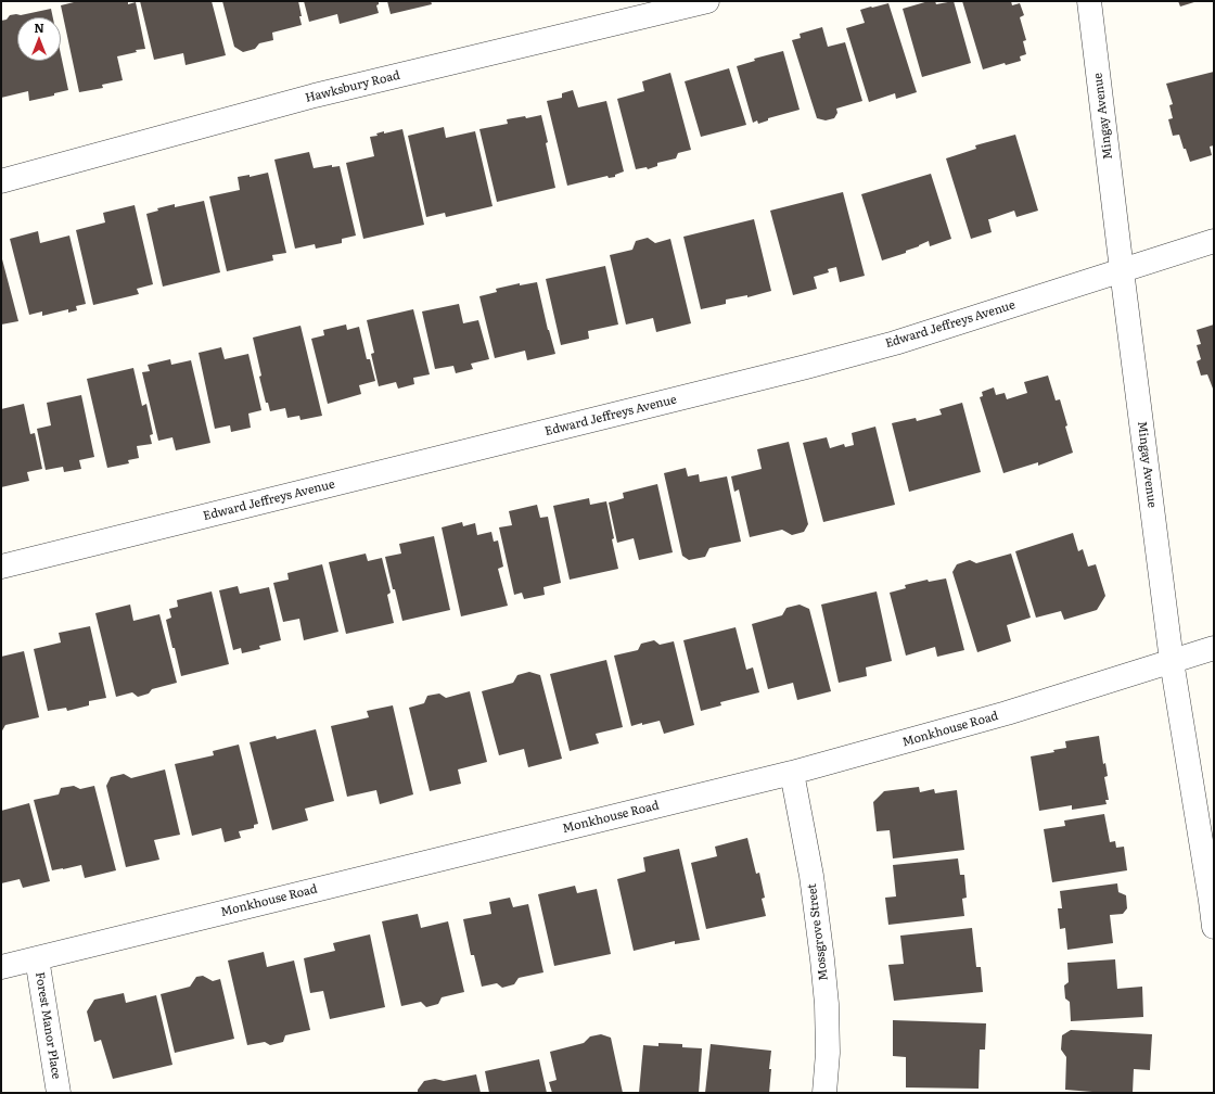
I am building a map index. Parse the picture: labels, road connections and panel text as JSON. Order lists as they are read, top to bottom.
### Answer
{
  "streets": {
    "street": [
      "Hawksbury Road",
      "Mingay Avenue",
      "Edward Jeffreys Avenue",
      "Monkhouse Road",
      "Mossgrove Street",
      "Forest Manor Place"
    ]
  },
  "crossings": [
    ["Mingay Avenue", "Edward Jeffreys Avenue"],
    ["Mingay Avenue", "Monkhouse Road"],
    ["Monkhouse Road", "Mossgrove Street"],
    ["Monkhouse Road", "Forest Manor Place"]
  ],
  "north": "top"
}
